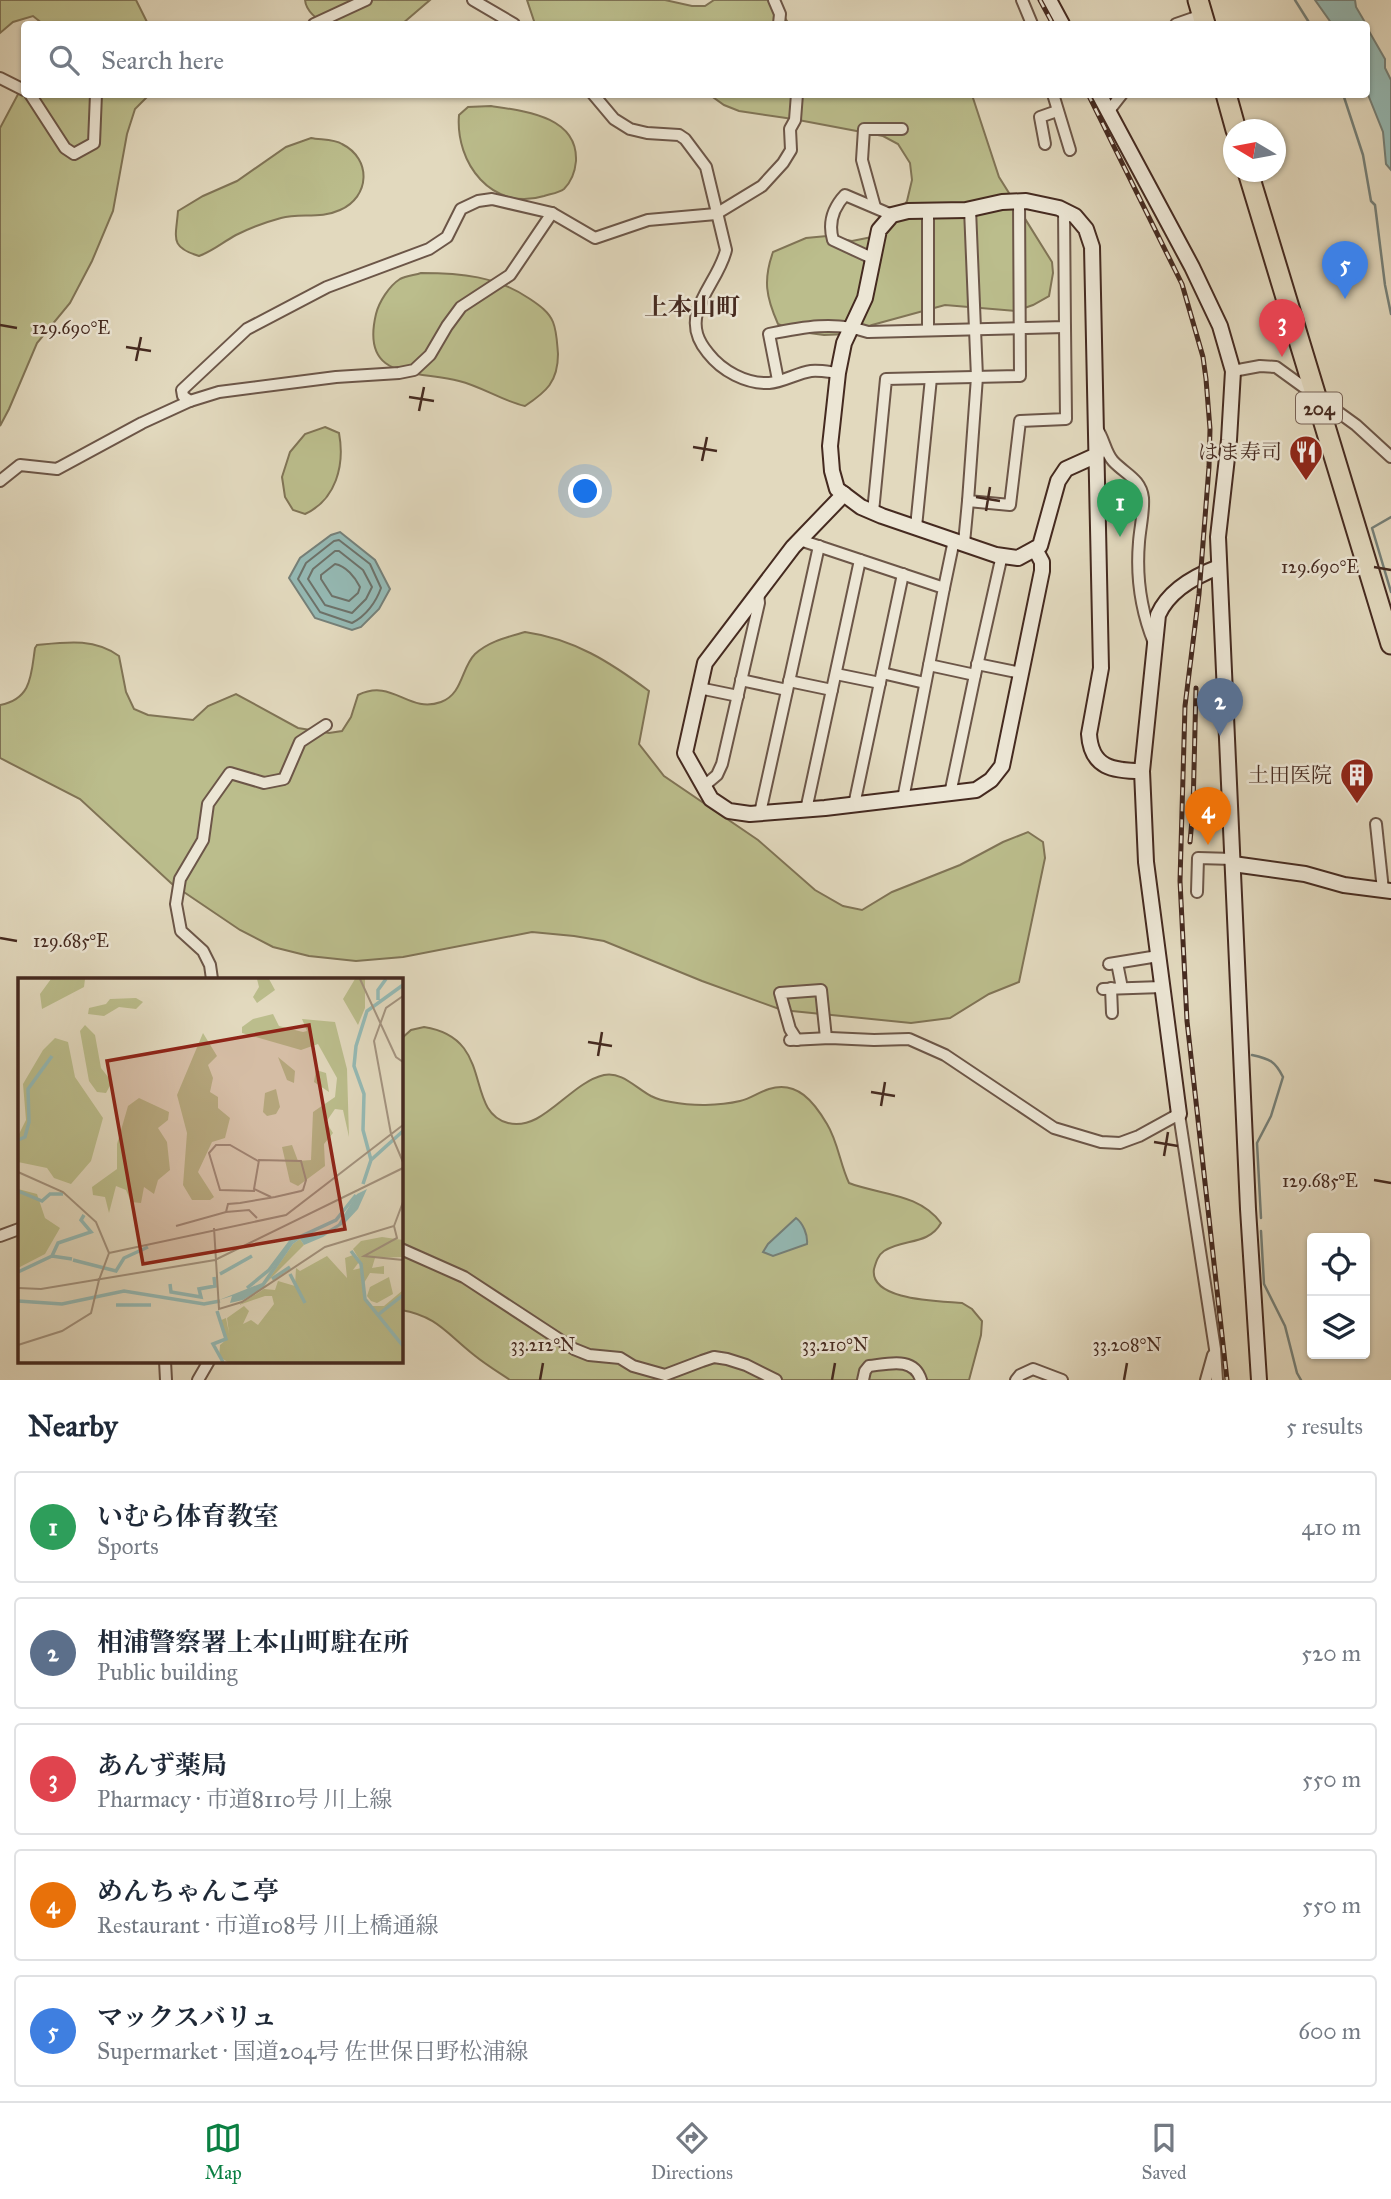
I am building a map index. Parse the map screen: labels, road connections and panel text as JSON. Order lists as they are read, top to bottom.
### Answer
{
  "streets": {
    "highway": ["204"]
  },
  "districts": ["上本山町"],
  "places": {
    "restaurant": ["はま寿司"],
    "building": ["土田医院"]
  },
  "north": "left",
  "page": {
    "search": "Search here",
    "pins": [
      "5",
      "3",
      "1",
      "2",
      "4"
    ],
    "heading": ["Nearby", "5 results"],
    "list": [
      {
        "mark": "1",
        "name": "いむら体育教室",
        "note": "Sports",
        "value": "410 m"
      },
      {
        "mark": "2",
        "name": "相浦警察署上本山町駐在所",
        "note": "Public building",
        "value": "520 m"
      },
      {
        "mark": "3",
        "name": "あんず薬局",
        "note": "Pharmacy · 市道8110号 川上線",
        "value": "550 m"
      },
      {
        "mark": "4",
        "name": "めんちゃんこ亭",
        "note": "Restaurant · 市道108号 川上橋通線",
        "value": "550 m"
      },
      {
        "mark": "5",
        "name": "マックスバリュ",
        "note": "Supermarket · 国道204号 佐世保日野松浦線",
        "value": "600 m"
      }
    ],
    "nav": ["Map", "Directions", "Saved"]
  },
  "coordinates": [
    "129.690°E",
    "129.685°E",
    "33.212°N",
    "33.210°N",
    "33.208°N"
  ]
}
